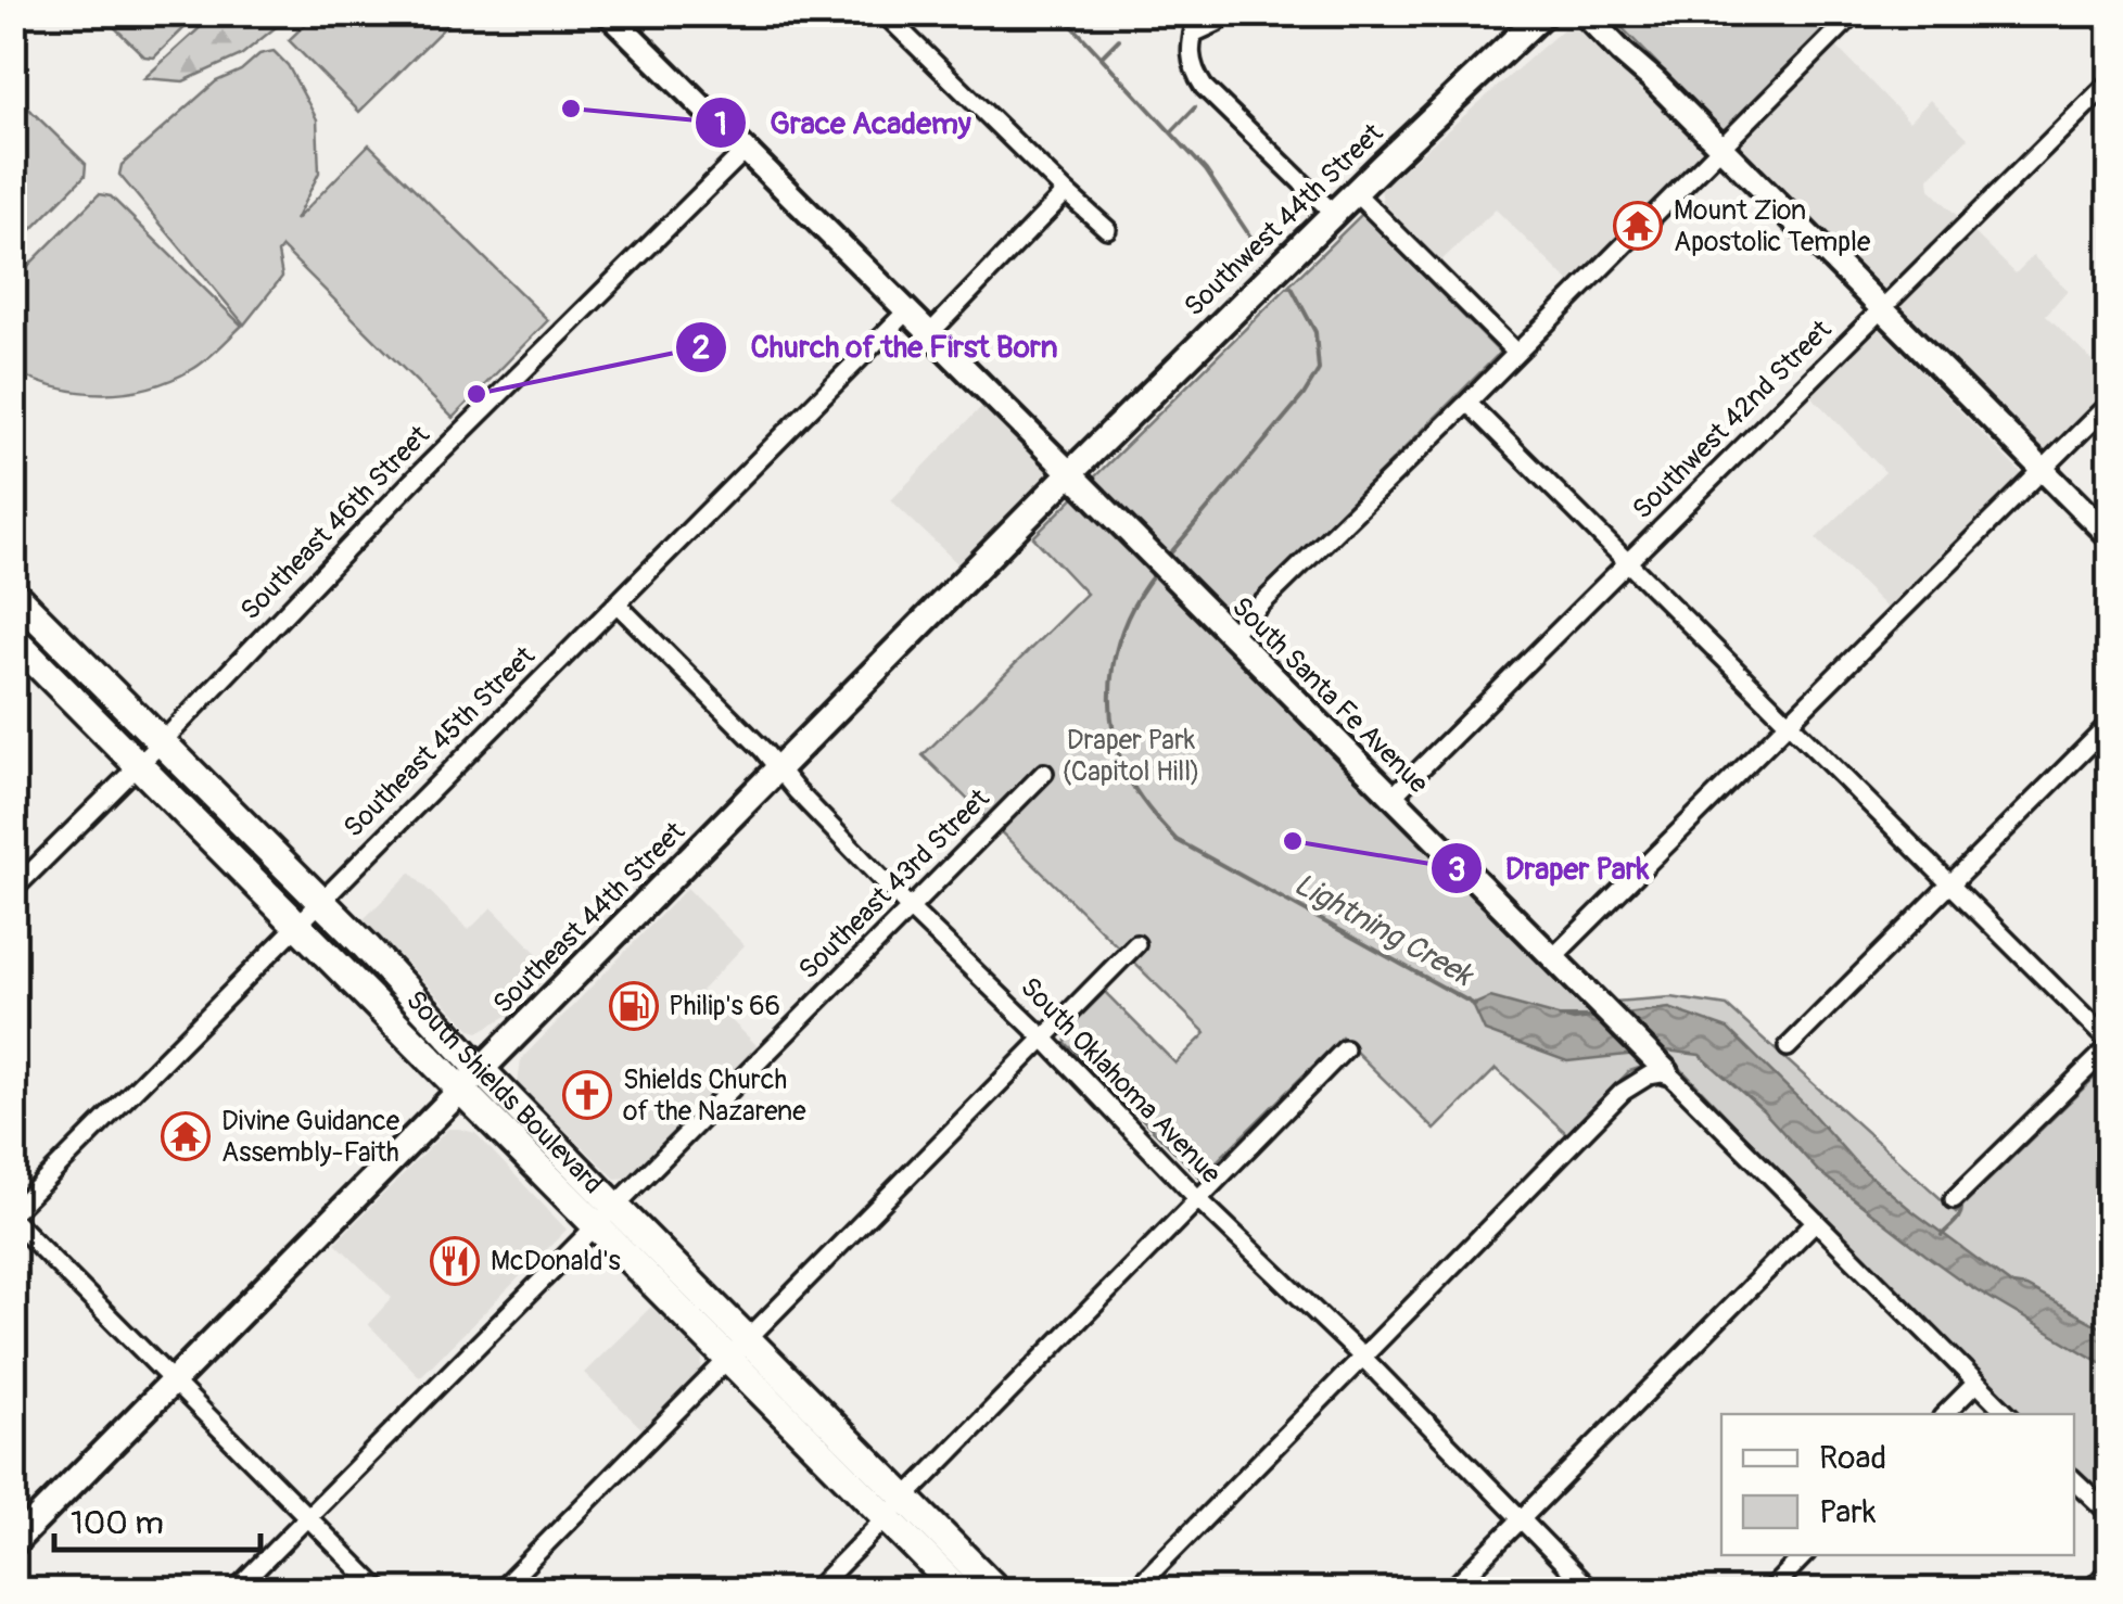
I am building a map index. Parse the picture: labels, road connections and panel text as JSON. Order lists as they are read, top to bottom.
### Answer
{
  "streets": {
    "main road": ["Southwest 44th Street", "Southeast 44th Street", "South Shields Boulevard"],
    "street": [
      "Southwest 42nd Street",
      "Southeast 46th Street",
      "South Santa Fe Avenue",
      "Southeast 45th Street",
      "Southeast 43rd Street",
      "South Oklahoma Avenue"
    ]
  },
  "crossings": [
    ["Southwest 44th Street", "South Santa Fe Avenue"],
    ["Southwest 44th Street", "Southeast 44th Street"],
    ["Southwest 42nd Street", "South Santa Fe Avenue"],
    ["Southeast 46th Street", "South Santa Fe Avenue"],
    ["Southeast 46th Street", "South Shields Boulevard"],
    ["South Santa Fe Avenue", "Southeast 45th Street"],
    ["South Santa Fe Avenue", "Southeast 44th Street"],
    ["Southeast 45th Street", "South Oklahoma Avenue"],
    ["Southeast 45th Street", "South Shields Boulevard"],
    ["Southeast 43rd Street", "South Oklahoma Avenue"],
    ["Southeast 43rd Street", "South Shields Boulevard"],
    ["Southeast 44th Street", "South Oklahoma Avenue"],
    ["Southeast 44th Street", "South Shields Boulevard"]
  ],
  "water": ["Lightning Creek"],
  "parks": ["Draper Park (Capitol Hill)"],
  "places": {
    "other": ["Grace Academy", "Church of the First Born", "Draper Park"],
    "temple": ["Mount Zion Apostolic Temple", "Divine Guidance Assembly-Faith"],
    "fuel station": ["Philip's 66"],
    "church": ["Shields Church of the Nazarene"],
    "restaurant": ["McDonald's"]
  },
  "legend": ["Road", "Park"],
  "scale_bar": "100 m"
}
